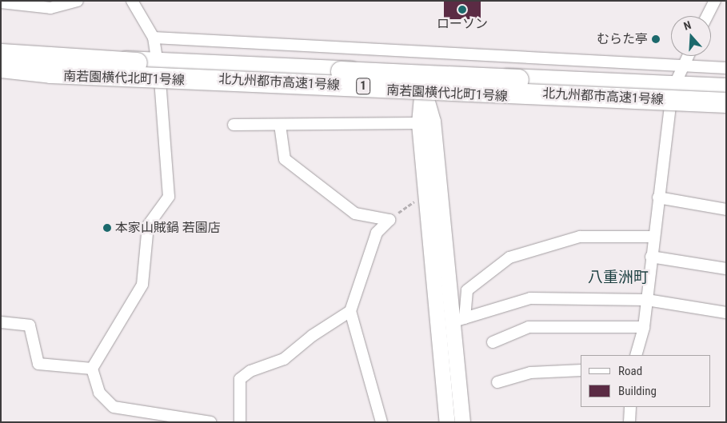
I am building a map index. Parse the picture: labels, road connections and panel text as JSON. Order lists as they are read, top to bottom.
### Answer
{
  "streets": {
    "highway": ["北九州都市高速1号線", "1"],
    "street": ["南若園横代北町1号線"]
  },
  "districts": ["八重洲町"],
  "places": ["ローソン", "むらた亭", "本家山賊鍋 若園店"],
  "legend": ["Road", "Building"],
  "north": "top"
}
